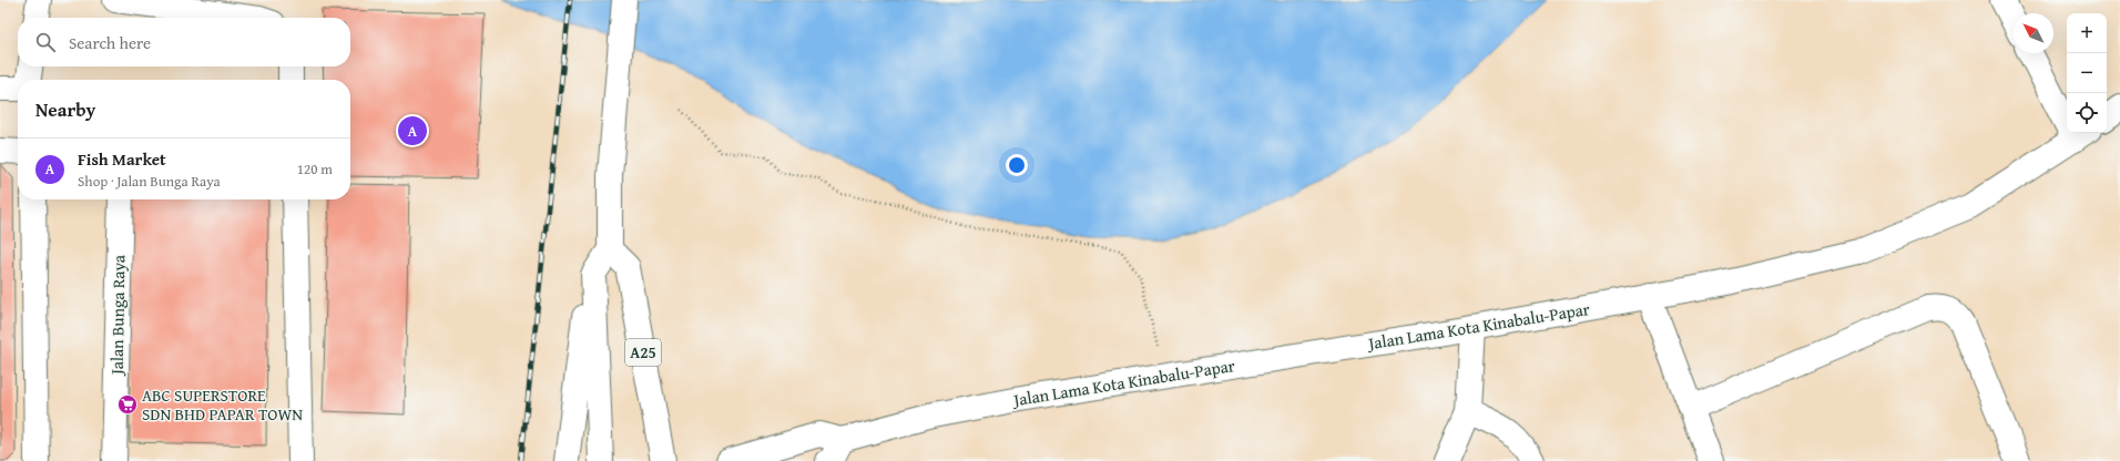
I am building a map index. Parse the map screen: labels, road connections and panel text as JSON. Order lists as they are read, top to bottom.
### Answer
{
  "streets": {
    "main road": ["Jalan Bunga Raya", "Jalan Lama Kota Kinabalu-Papar", "A25"]
  },
  "places": {
    "supermarket": ["ABC SUPERSTORE SDN BHD PAPAR TOWN"]
  },
  "north": "top left",
  "page": {
    "map_buttons": ["+", "−"],
    "search": "Search here",
    "heading": "Nearby",
    "pins": "A",
    "list": [
      {
        "mark": "A",
        "name": "Fish Market",
        "note": "Shop · Jalan Bunga Raya",
        "value": "120 m"
      }
    ]
  }
}
